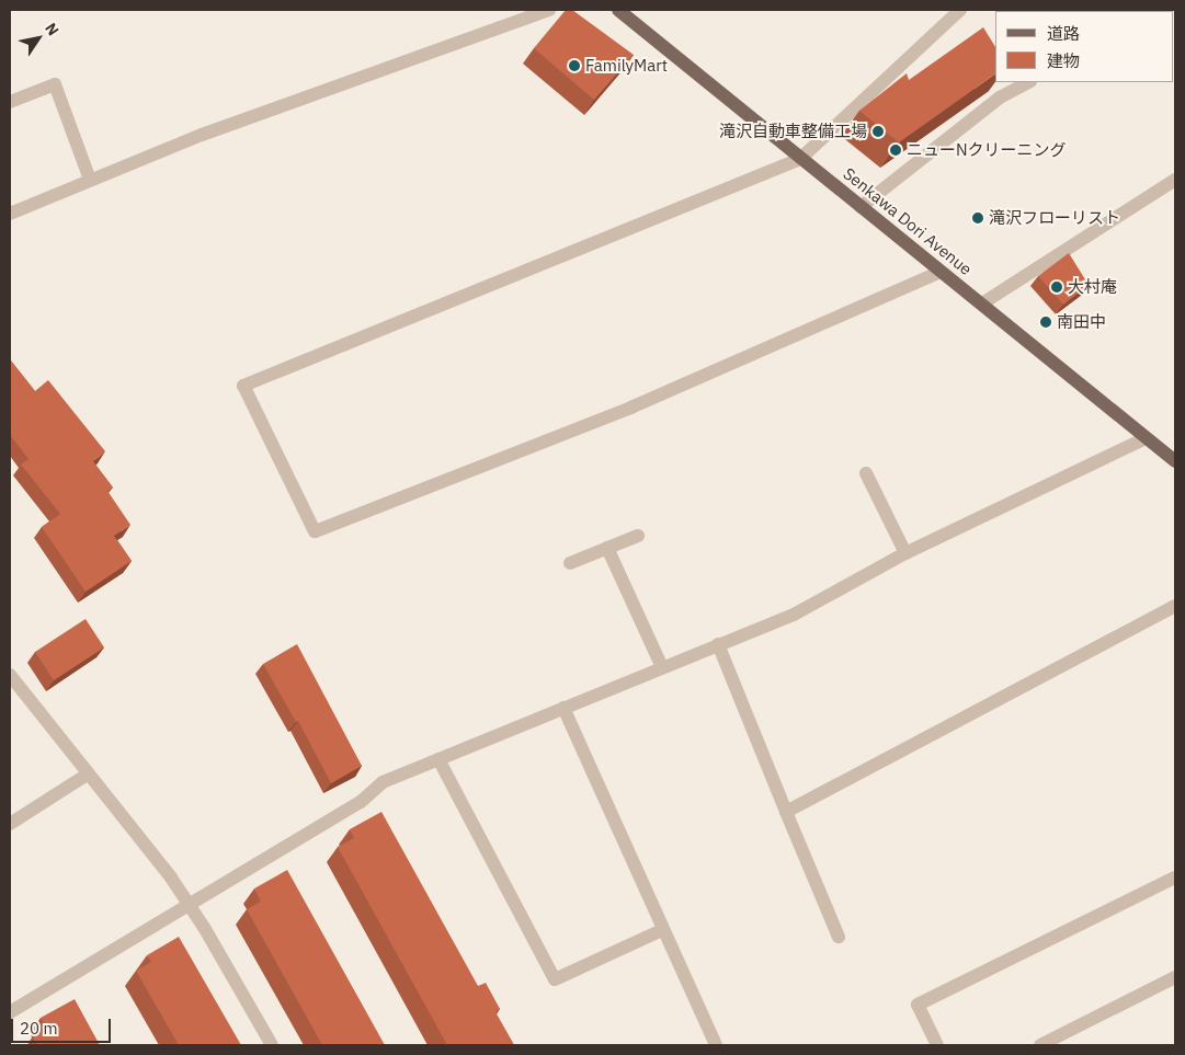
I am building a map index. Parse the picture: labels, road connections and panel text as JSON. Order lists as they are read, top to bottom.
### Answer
{
  "streets": {
    "main road": ["Senkawa Dori Avenue"]
  },
  "places": [
    "FamilyMart",
    "滝沢自動車整備工場",
    "ニューNクリーニング",
    "滝沢フローリスト",
    "大村庵",
    "南田中"
  ],
  "legend": ["道路", "建物"],
  "scale_bar": "20 m",
  "north": "top right"
}
